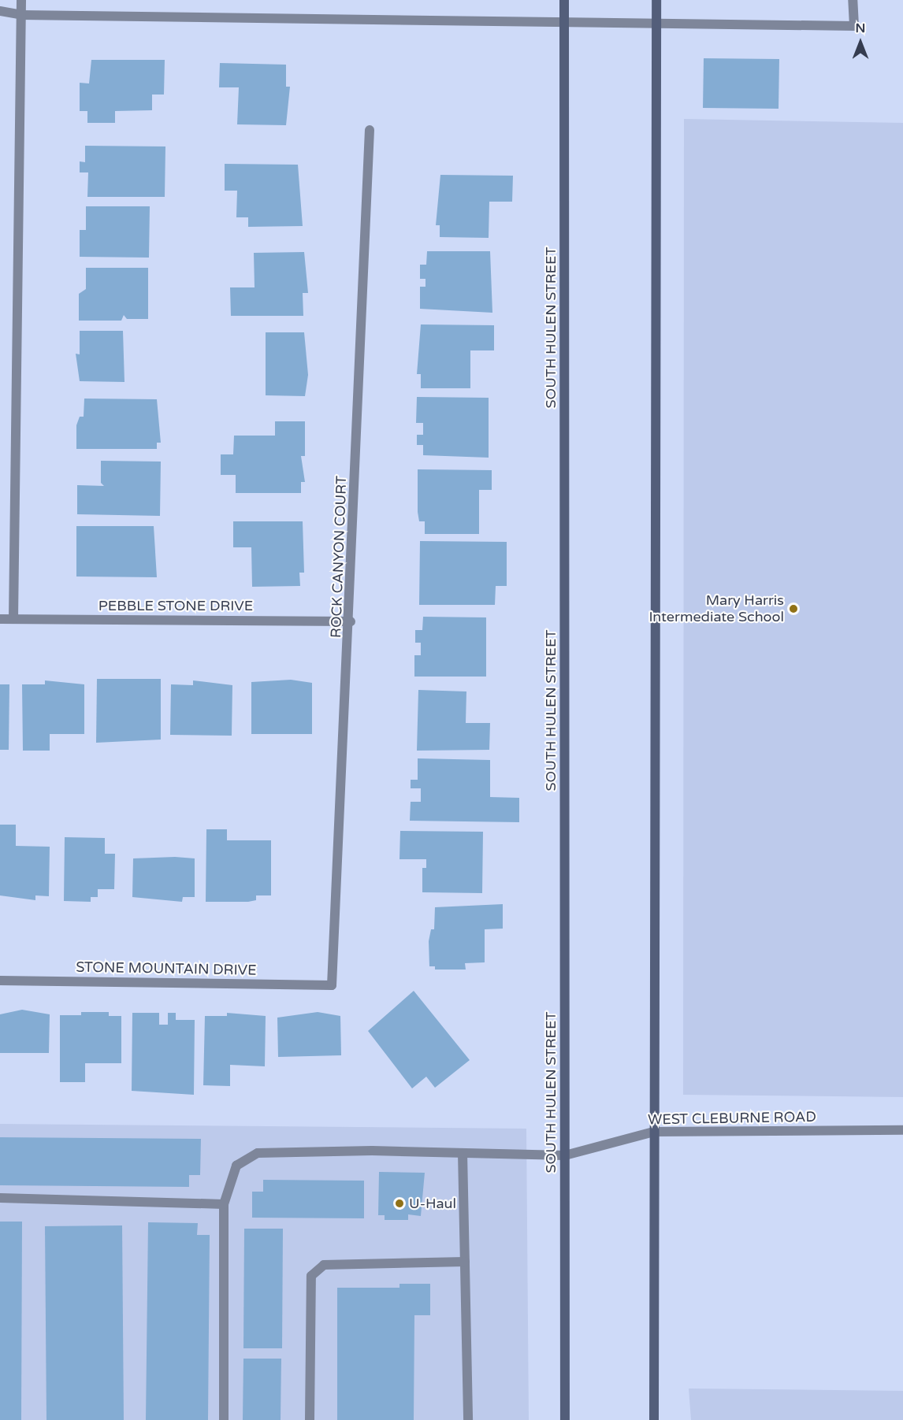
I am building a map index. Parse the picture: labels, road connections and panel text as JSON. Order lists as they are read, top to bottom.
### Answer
{
  "streets": {
    "main road": ["SOUTH HULEN STREET"],
    "street": [
      "ROCK CANYON COURT",
      "PEBBLE STONE DRIVE",
      "STONE MOUNTAIN DRIVE",
      "WEST CLEBURNE ROAD"
    ]
  },
  "crossings": [
    ["SOUTH HULEN STREET", "WEST CLEBURNE ROAD"],
    ["ROCK CANYON COURT", "PEBBLE STONE DRIVE"],
    ["ROCK CANYON COURT", "STONE MOUNTAIN DRIVE"]
  ],
  "places": ["Mary Harris Intermediate School", "U-Haul"],
  "north": "top"
}
